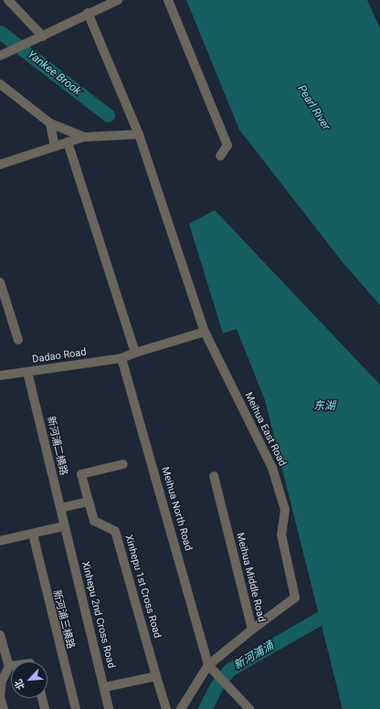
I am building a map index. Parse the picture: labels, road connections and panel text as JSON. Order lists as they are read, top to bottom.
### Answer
{
  "streets": {
    "street": [
      "Dadao Road",
      "Meihua East Road",
      "新河浦二横路",
      "Meihua North Road",
      "Meihua Middle Road",
      "Xinhepu 1st Cross Road",
      "Xinhepu 2nd Cross Road",
      "新河浦三横路"
    ]
  },
  "crossings": [
    ["Dadao Road", "Meihua East Road"],
    ["Dadao Road", "新河浦二横路"],
    ["Dadao Road", "Meihua North Road"],
    ["Meihua East Road", "Meihua Middle Road"],
    ["新河浦二横路", "Xinhepu 2nd Cross Road"],
    ["Meihua North Road", "Meihua Middle Road"]
  ],
  "water": [
    "Yankee Brook",
    "Pearl River",
    "东湖",
    "新河浦涌"
  ],
  "north": "bottom left"
}
